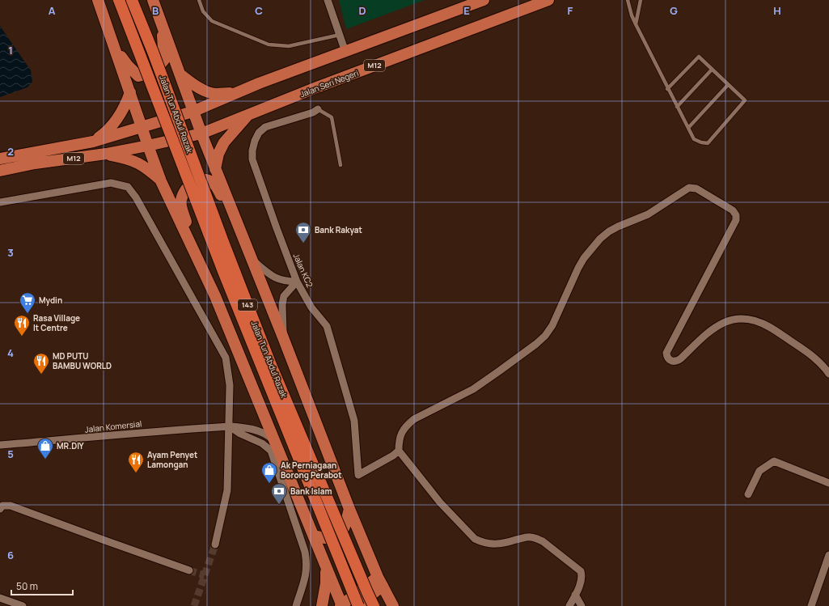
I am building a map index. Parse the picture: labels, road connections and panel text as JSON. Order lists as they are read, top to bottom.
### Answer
{
  "streets": {
    "highway": ["Jalan Tun Abdul Razak", "143"],
    "main road": ["M12", "Jalan Seri Negeri"],
    "street": ["Jalan KC2", "Jalan Komersial"]
  },
  "crossings": [
    ["M12", "Jalan Seri Negeri"]
  ],
  "places": {
    "bank": ["Bank Rakyat", "Bank Islam"],
    "supermarket": ["Mydin"],
    "restaurant": ["Rasa Village It Centre", "MD PUTU BAMBU WORLD", "Ayam Penyet Lamongan"],
    "shop": ["MR.DIY", "Ak Perniagaan Borong Perabot"]
  },
  "scale_bar": "50 m",
  "grid": {
    "columns": [
      "A",
      "B",
      "C",
      "D",
      "E",
      "F",
      "G",
      "H"
    ],
    "rows": [
      "1",
      "2",
      "3",
      "4",
      "5",
      "6"
    ]
  }
}
